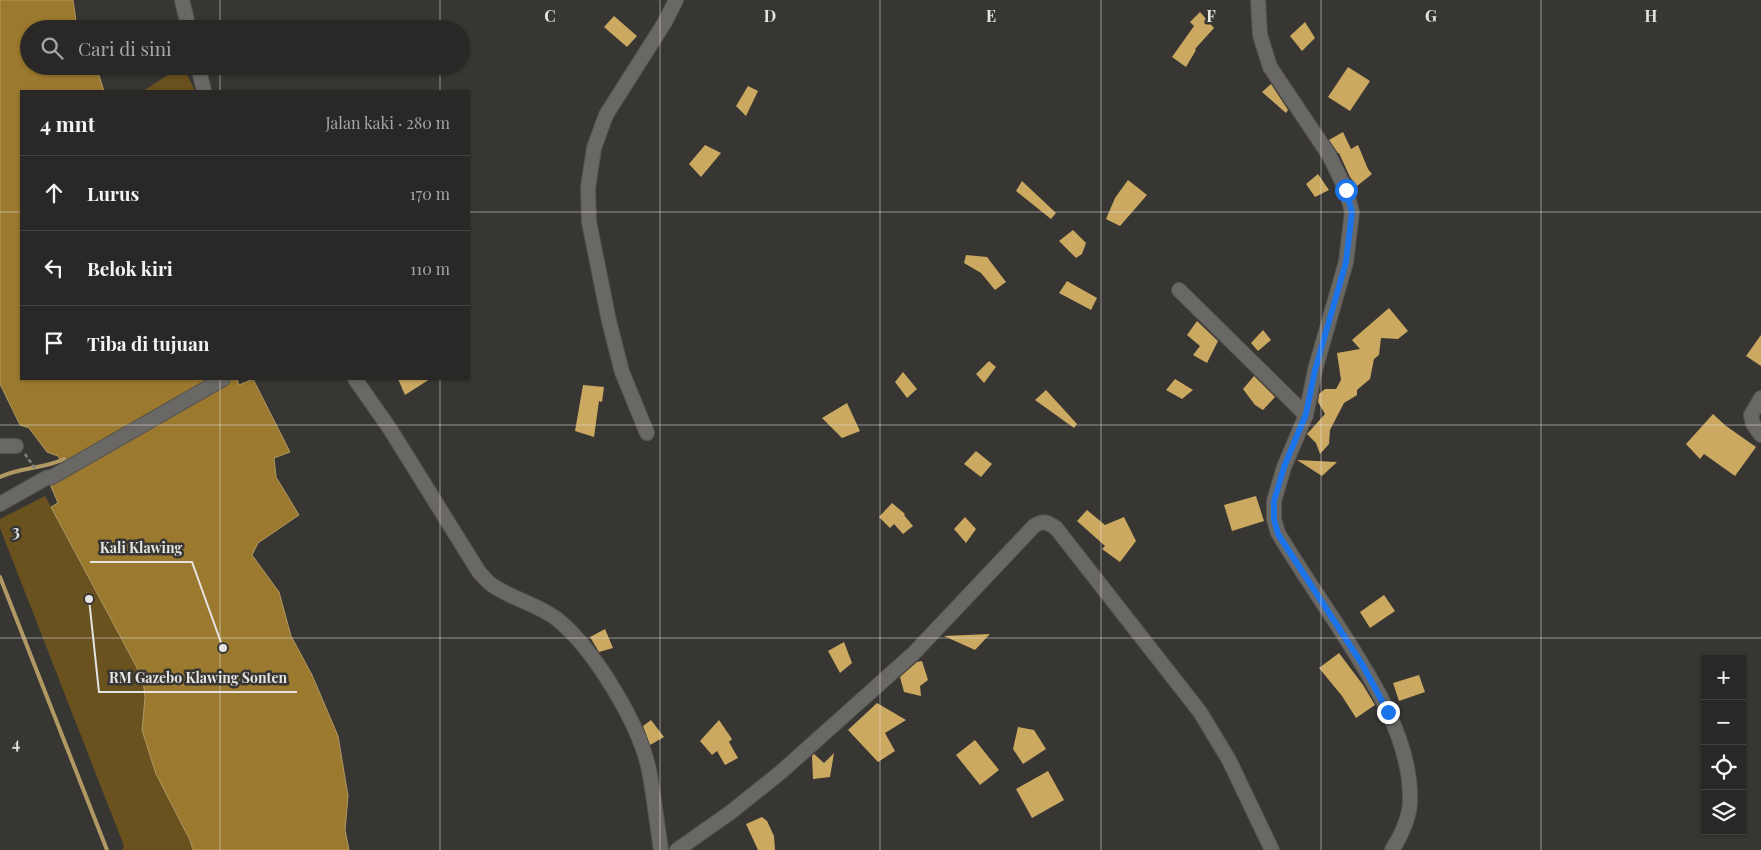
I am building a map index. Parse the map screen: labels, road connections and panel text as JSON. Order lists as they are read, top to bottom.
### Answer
{
  "places": ["RM Gazebo Klawing Sonten", "Kali Klawing"],
  "page": {
    "search": "Cari di sini",
    "heading": ["4 mnt", "Jalan kaki · 280 m"],
    "list": [
      ["Lurus", "170 m"],
      ["Belok kiri", "110 m"],
      "Tiba di tujuan"
    ],
    "map_buttons": ["+", "−"]
  },
  "grid": {
    "columns": [
      "C",
      "D",
      "E",
      "F",
      "G",
      "H"
    ],
    "rows": ["3", "4"]
  }
}
